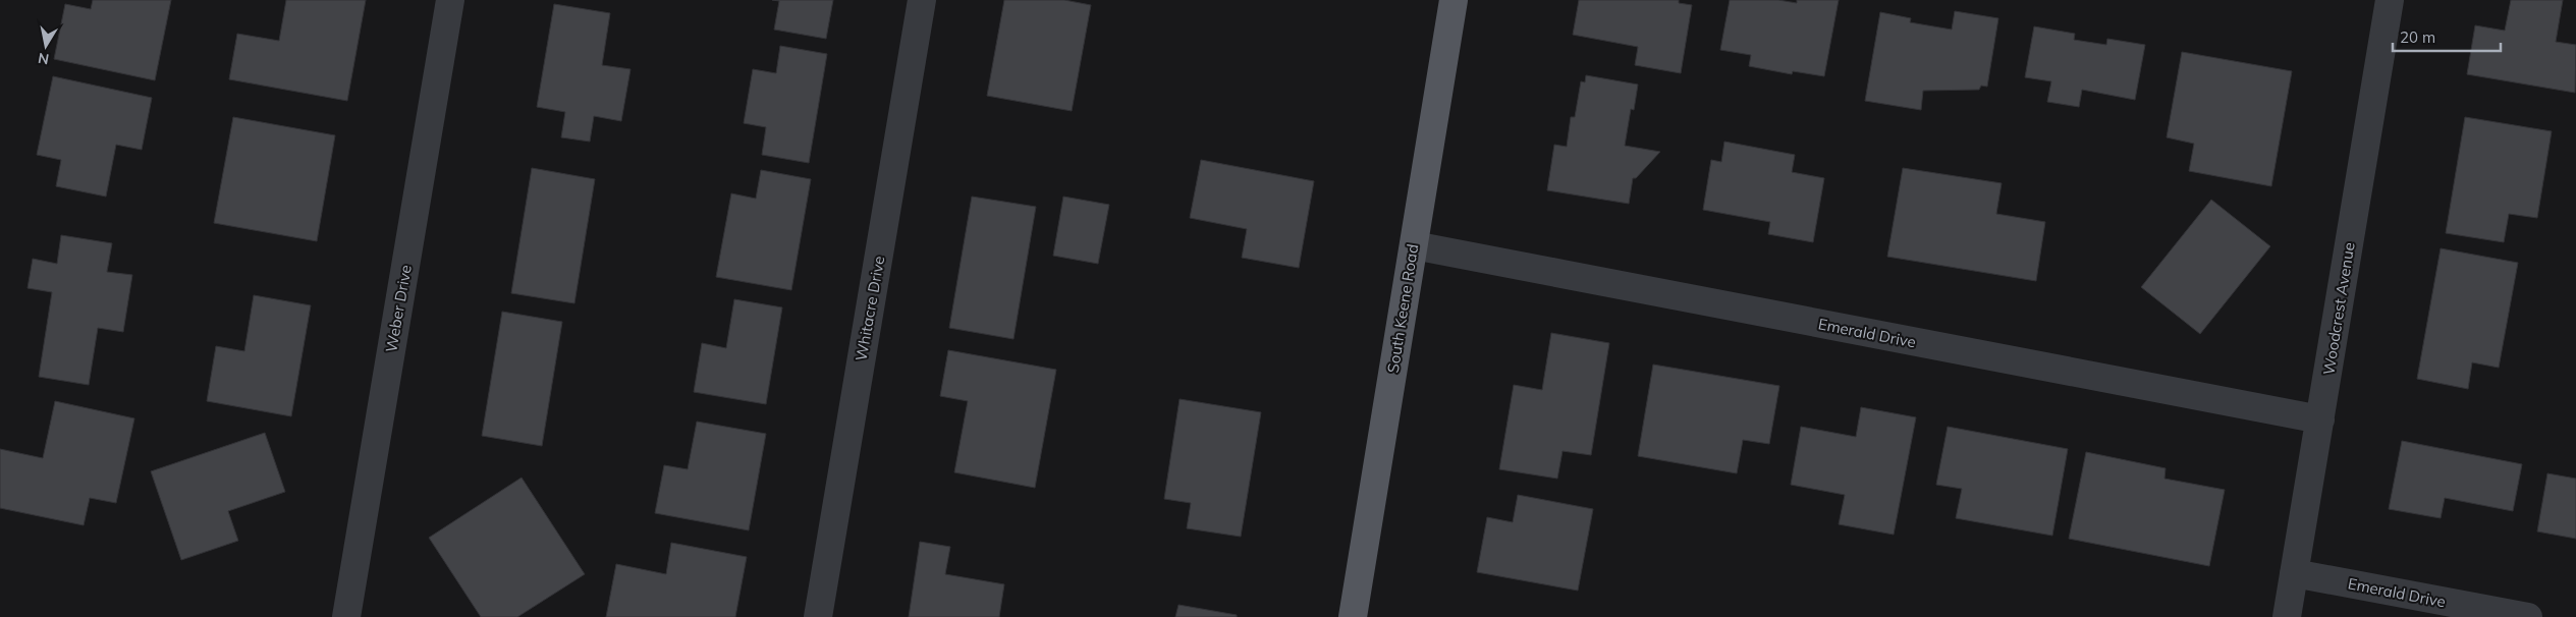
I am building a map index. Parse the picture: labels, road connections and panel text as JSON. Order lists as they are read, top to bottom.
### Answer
{
  "streets": {
    "main road": ["South Keene Road"],
    "street": [
      "Weber Drive",
      "Whitacre Drive",
      "Woodcrest Avenue",
      "Emerald Drive"
    ]
  },
  "crossings": [
    ["South Keene Road", "Emerald Drive"],
    ["Woodcrest Avenue", "Emerald Drive"]
  ],
  "scale_bar": "20 m",
  "north": "bottom"
}
